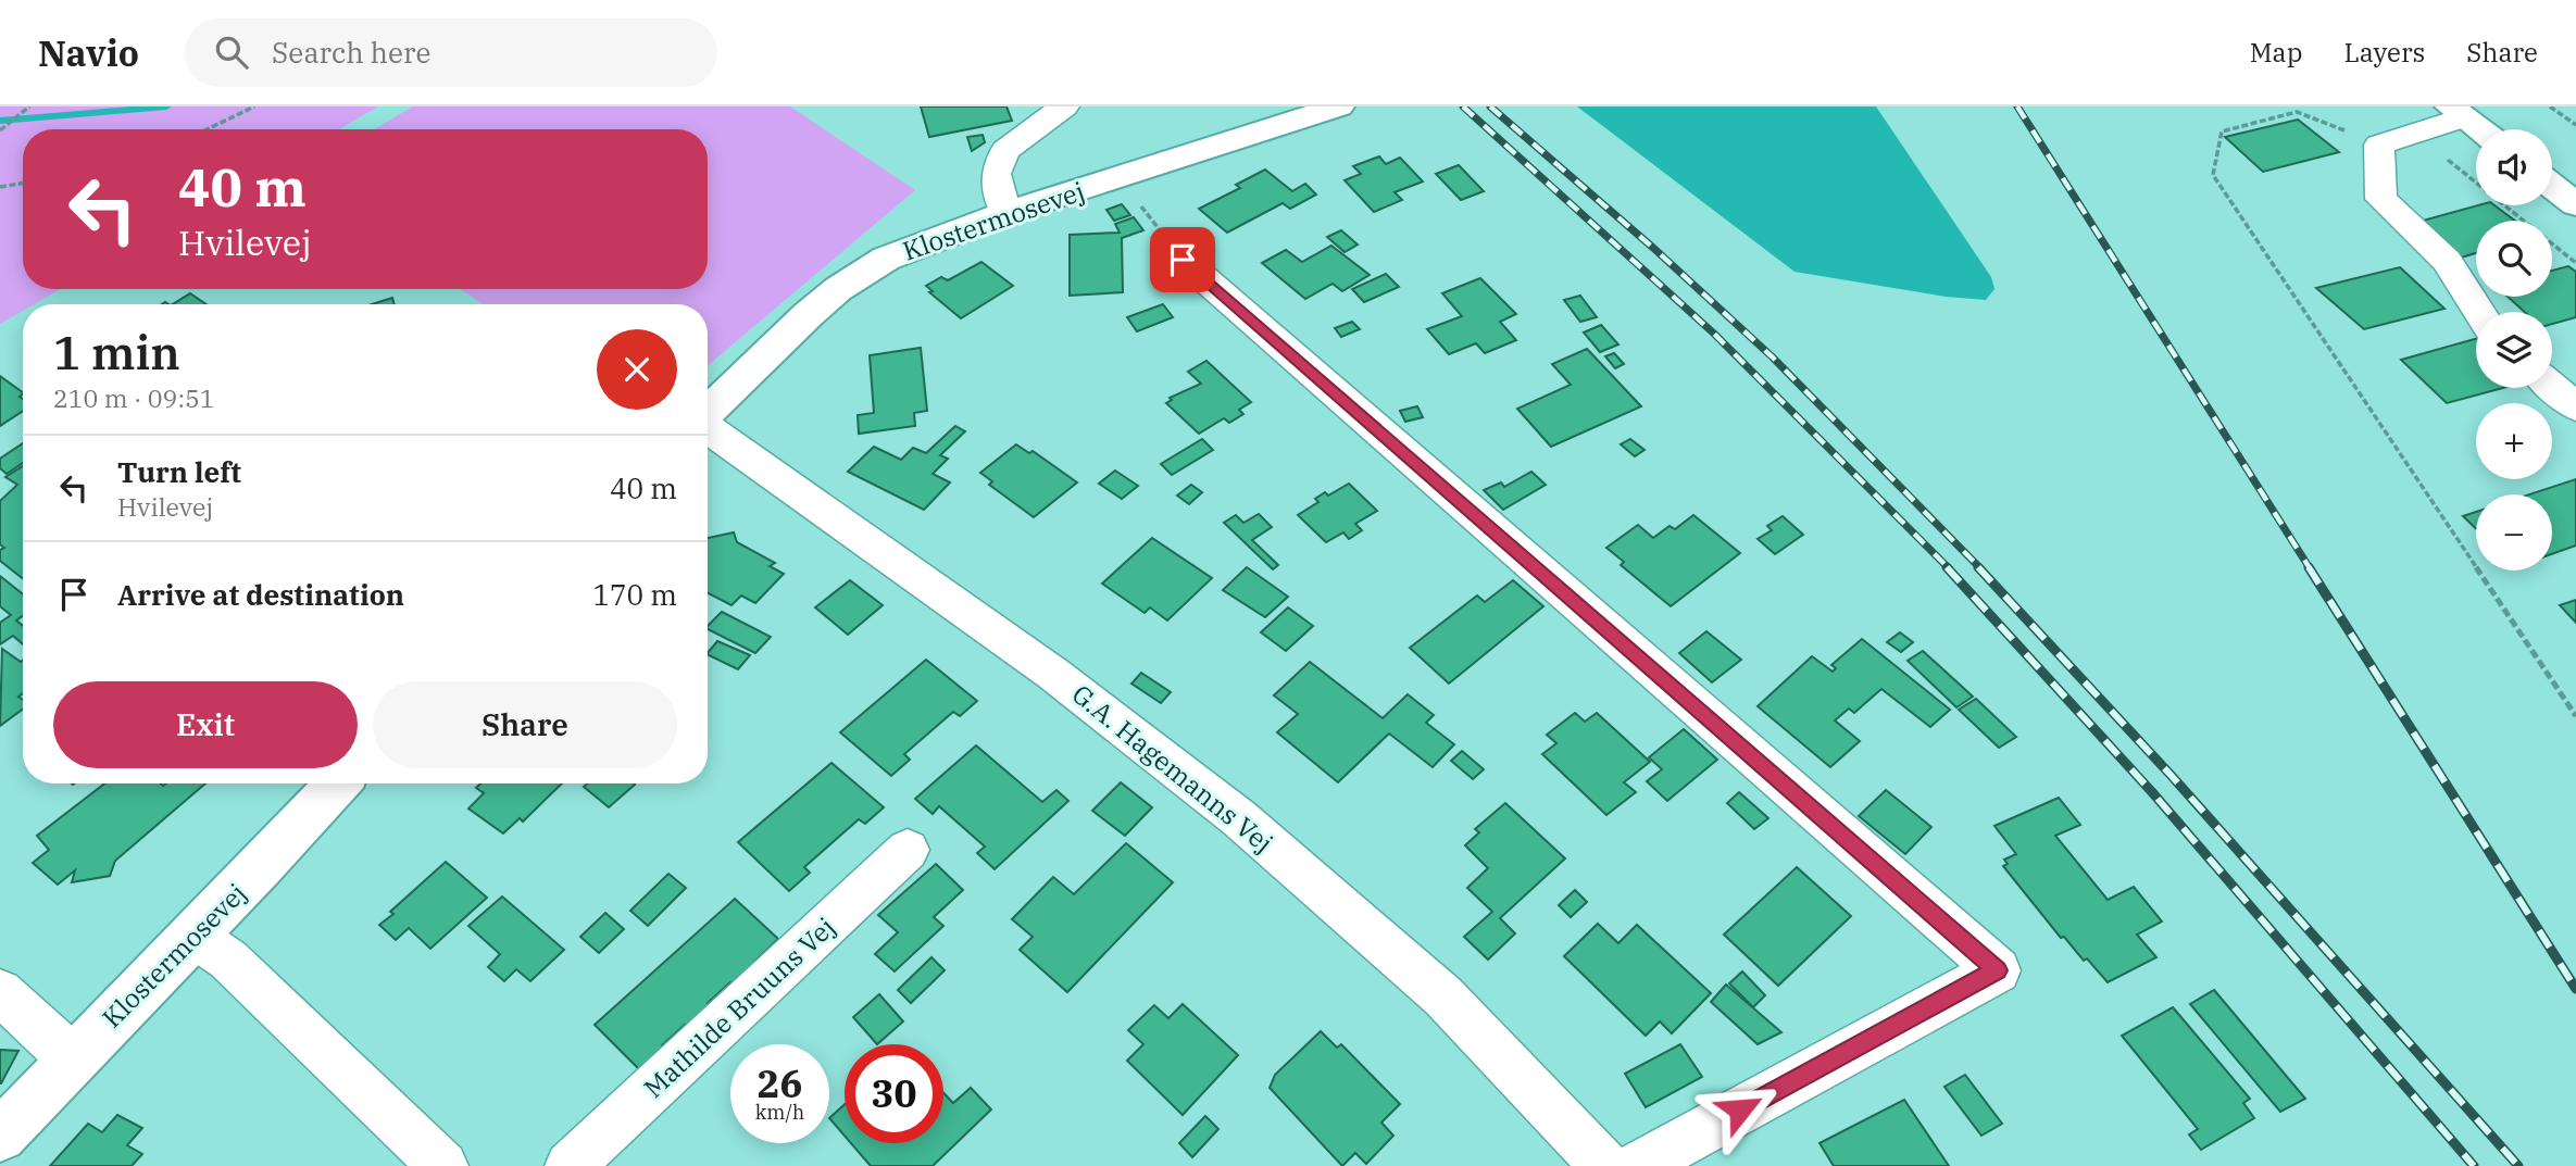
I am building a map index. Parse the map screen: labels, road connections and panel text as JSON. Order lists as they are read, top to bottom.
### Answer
{
  "streets": {
    "main road": ["Klostermosevej"],
    "street": ["G.A. Hagemanns Vej", "Mathilde Bruuns Vej"]
  },
  "page": {
    "header": "Navio",
    "search": "Search here",
    "nav": ["Map", "Layers", "Share"],
    "map_buttons": ["+", "−"],
    "turn": ["40 m", "Hvilevej"],
    "heading": ["1 min", "210 m · 09:51"],
    "list": [
      {
        "name": "Turn left",
        "note": "Hvilevej",
        "value": "40 m"
      },
      {
        "name": "Arrive at destination",
        "value": "170 m"
      }
    ],
    "buttons": ["Exit", "Share"],
    "speed": "26 km/h",
    "limit": "30"
  }
}
